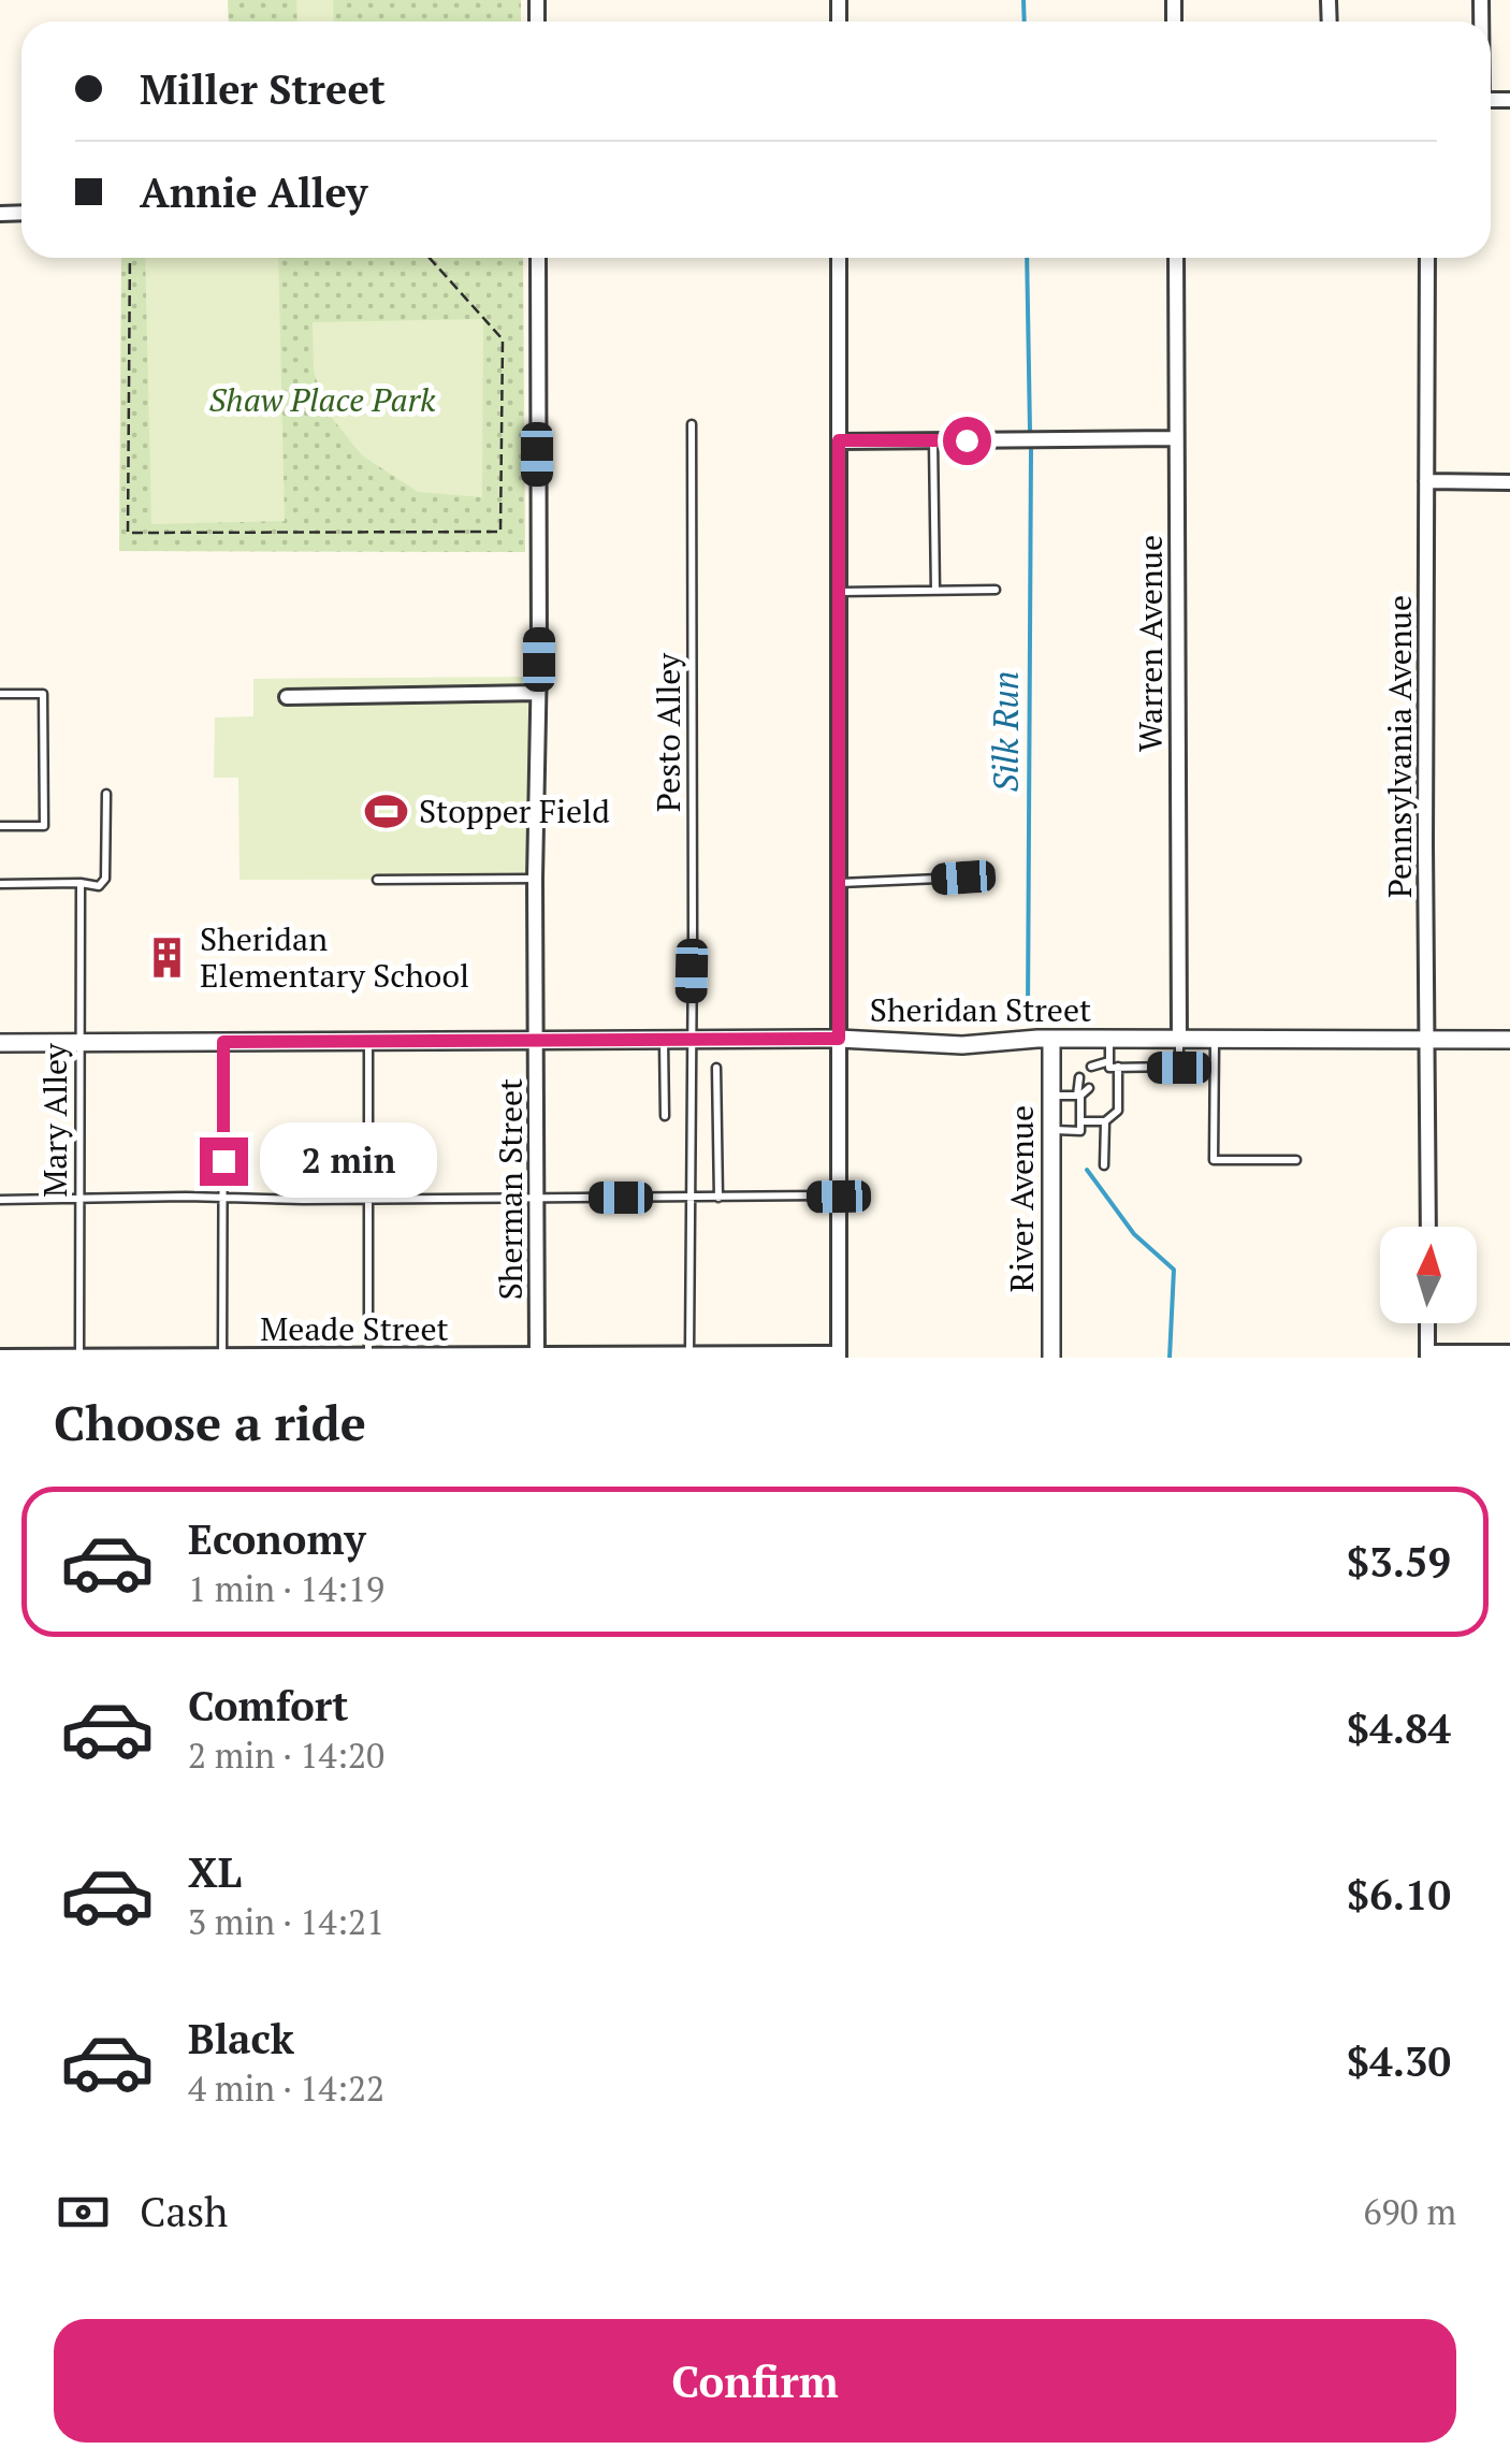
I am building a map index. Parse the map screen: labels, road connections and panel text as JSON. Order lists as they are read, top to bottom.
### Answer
{
  "streets": {
    "street": [
      "Warren Avenue",
      "Pennsylvania Avenue",
      "Sheridan Street",
      "Sherman Street",
      "River Avenue",
      "Meade Street"
    ],
    "lane": ["Pesto Alley", "Mary Alley"]
  },
  "crossings": [
    ["Warren Avenue", "Sheridan Street"],
    ["Pesto Alley", "Sheridan Street"],
    ["Pesto Alley", "Meade Street"],
    ["Pennsylvania Avenue", "Sheridan Street"],
    ["Sheridan Street", "Mary Alley"],
    ["Sheridan Street", "Sherman Street"],
    ["Sheridan Street", "River Avenue"],
    ["Mary Alley", "Meade Street"],
    ["Sherman Street", "Meade Street"]
  ],
  "water": ["Silk Run"],
  "parks": ["Shaw Place Park"],
  "places": {
    "sports": ["Stopper Field"],
    "building": ["Sheridan Elementary School"]
  },
  "north": "top",
  "page": {
    "banner": ["Miller Street", "Annie Alley"],
    "bubble": "2 min",
    "heading": "Choose a ride",
    "list": [
      {
        "name": "Economy",
        "note": "1 min · 14:19",
        "value": "$3.59"
      },
      {
        "name": "Comfort",
        "note": "2 min · 14:20",
        "value": "$4.84"
      },
      {
        "name": "XL",
        "note": "3 min · 14:21",
        "value": "$6.10"
      },
      {
        "name": "Black",
        "note": "4 min · 14:22",
        "value": "$4.30"
      }
    ],
    "pay": ["Cash", "690 m"],
    "buttons": "Confirm"
  }
}
